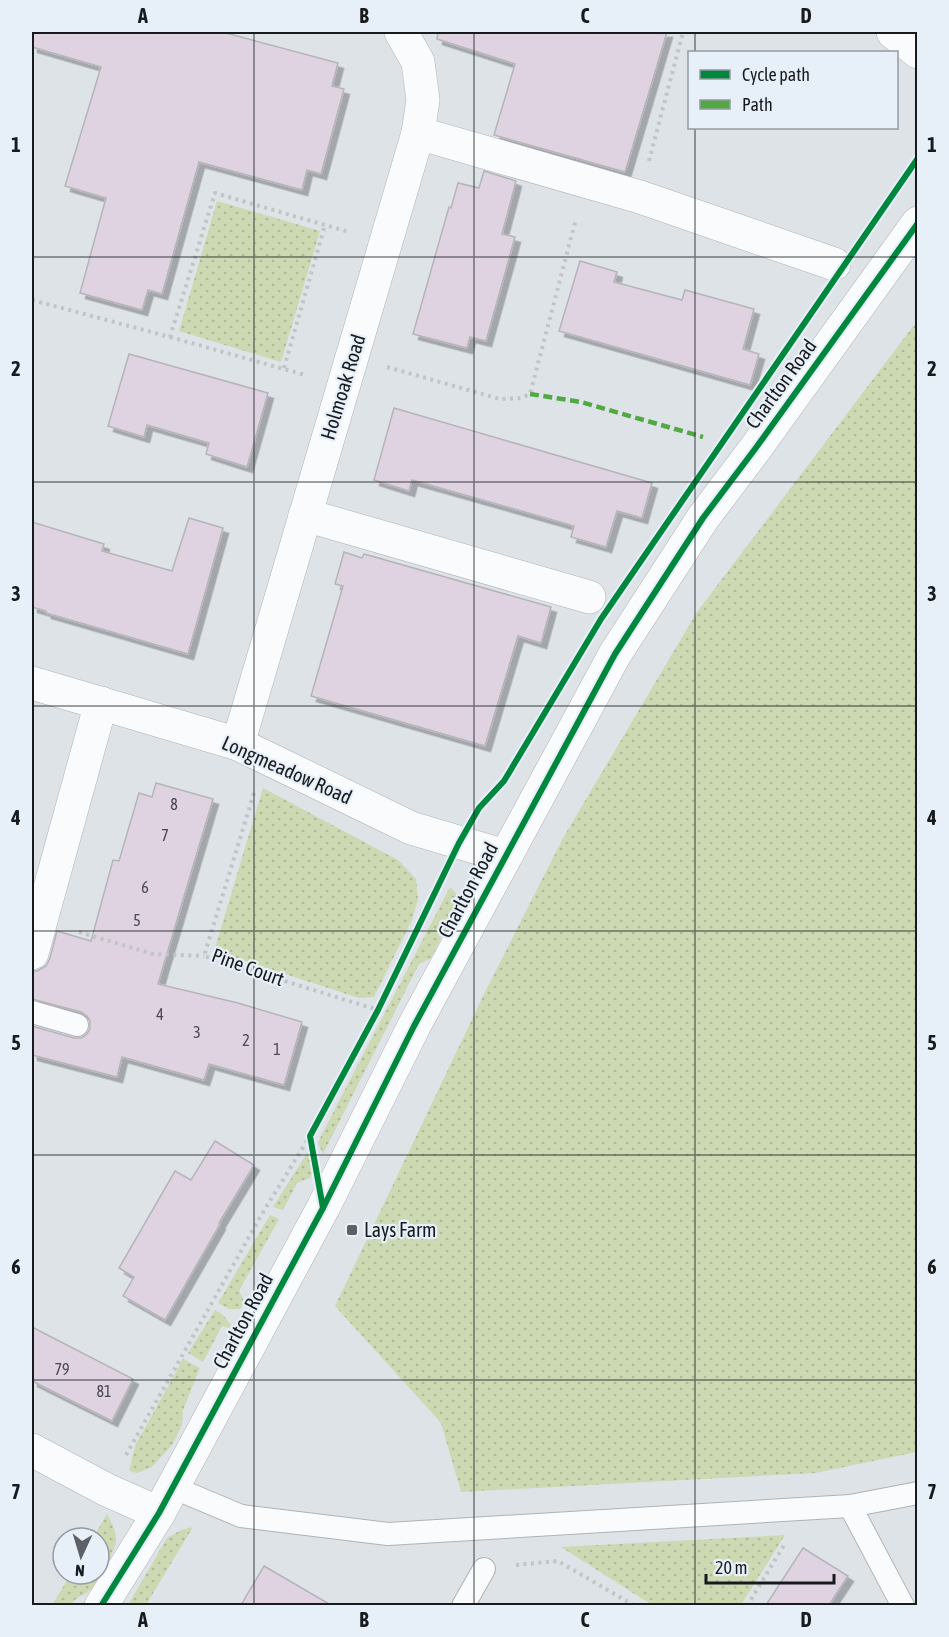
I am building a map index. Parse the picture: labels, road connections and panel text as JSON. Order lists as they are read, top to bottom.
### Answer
{
  "streets": {
    "street": ["Charlton Road", "Holmoak Road", "Longmeadow Road"],
    "path": ["Pine Court"]
  },
  "crossings": [
    ["Charlton Road", "Longmeadow Road"],
    ["Charlton Road", "Pine Court"],
    ["Holmoak Road", "Longmeadow Road"],
    ["Holmoak Road", "Pine Court"],
    ["Longmeadow Road", "Pine Court"]
  ],
  "places": {
    "transit": ["Lays Farm"]
  },
  "house_numbers": [
    "8",
    "7",
    "6",
    "5",
    "4",
    "3",
    "2",
    "1",
    "79",
    "81"
  ],
  "legend": ["Cycle path", "Path"],
  "scale_bar": "20 m",
  "north": "bottom",
  "grid": {
    "columns": [
      "A",
      "B",
      "C",
      "D"
    ],
    "rows": [
      "1",
      "2",
      "3",
      "4",
      "5",
      "6",
      "7"
    ]
  }
}
